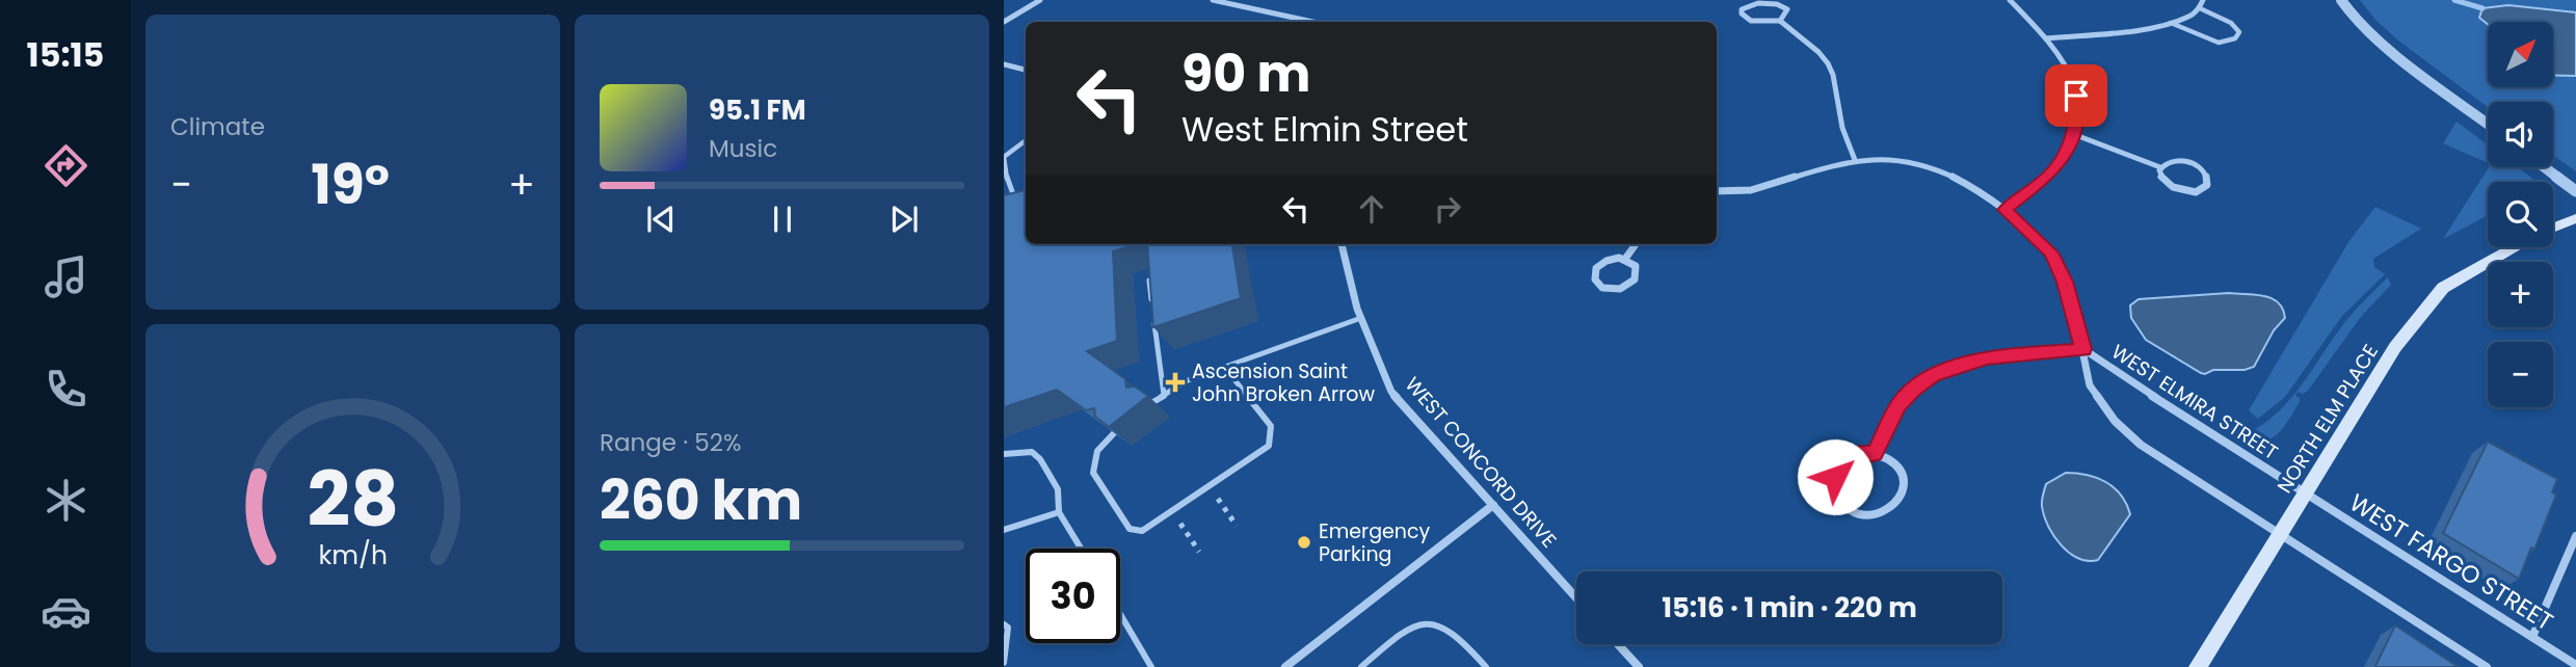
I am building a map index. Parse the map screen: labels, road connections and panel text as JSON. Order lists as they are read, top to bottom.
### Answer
{
  "streets": {
    "main road": ["NORTH ELM PLACE"],
    "street": ["WEST ELMIRA STREET", "WEST CONCORD DRIVE", "WEST FARGO STREET"]
  },
  "crossings": [
    ["WEST ELMIRA STREET", "NORTH ELM PLACE"],
    ["WEST ELMIRA STREET", "WEST FARGO STREET"],
    ["NORTH ELM PLACE", "WEST FARGO STREET"]
  ],
  "places": {
    "health": ["Ascension Saint John Broken Arrow"],
    "other": ["Emergency Parking"]
  },
  "north": "top right",
  "page": {
    "tabs": "15:15",
    "tile": [
      "Climate",
      ["Range · 52%", "260 km"]
    ],
    "map_buttons": ["+", "−"],
    "turn": ["90 m", "West Elmin Street"],
    "song": ["95.1 FM", "Music"],
    "heat": ["−", "19°", "+"],
    "limit": "30",
    "trip": "15:16 · 1 min · 220 m",
    "gauge": ["28", "km/h"]
  }
}
